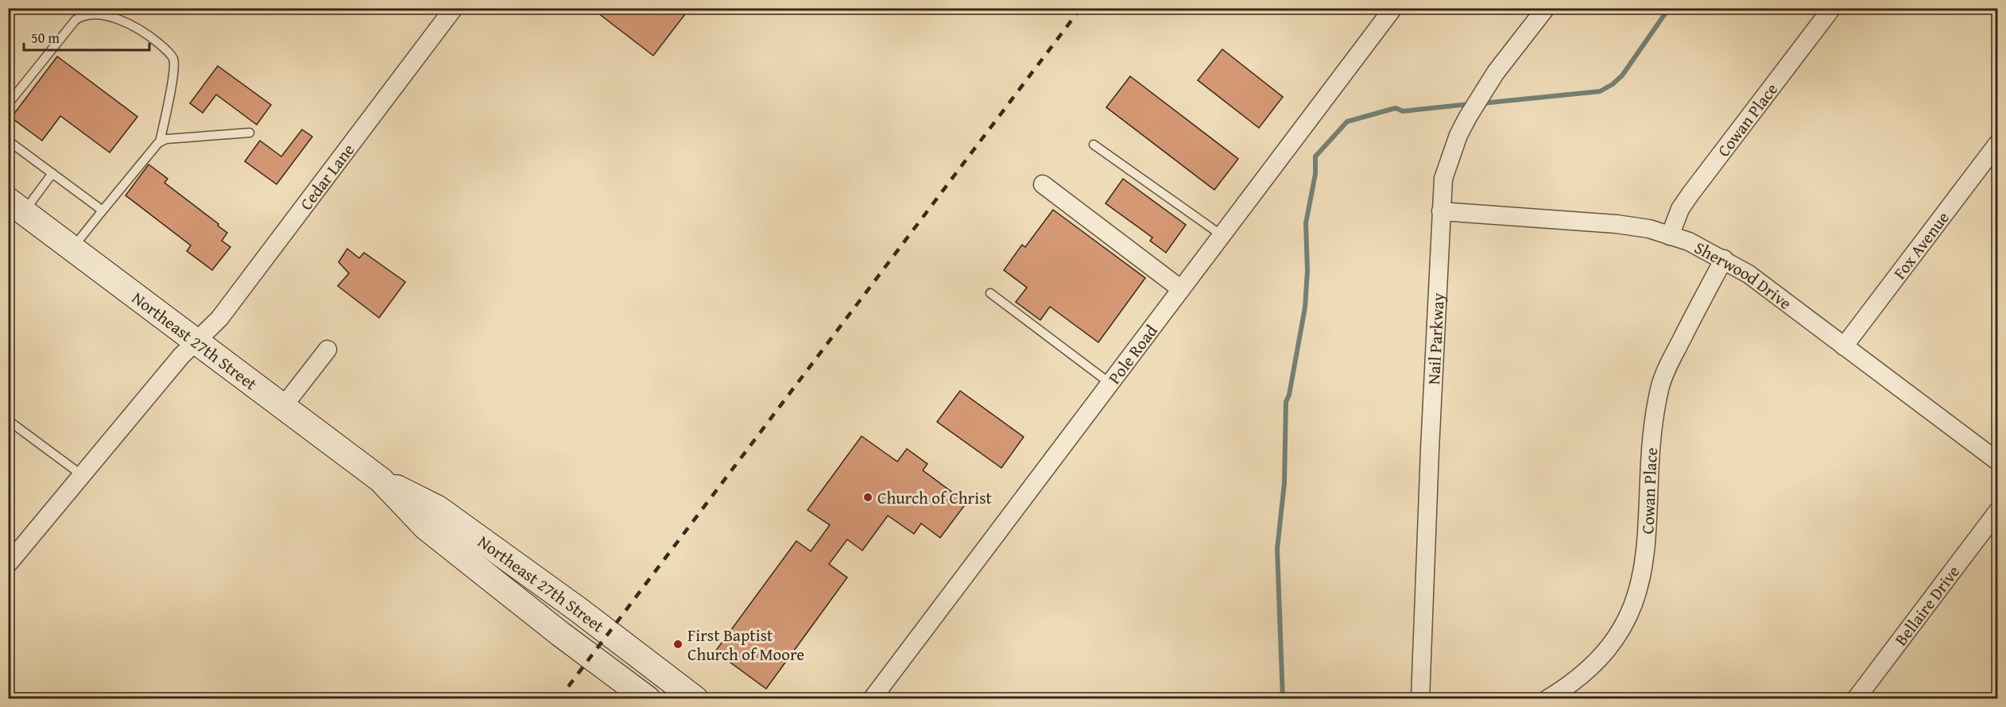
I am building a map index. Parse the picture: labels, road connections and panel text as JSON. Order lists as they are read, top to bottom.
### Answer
{
  "streets": {
    "main road": ["Northeast 27th Street"],
    "street": [
      "Cowan Place",
      "Cedar Lane",
      "Fox Avenue",
      "Sherwood Drive",
      "Nail Parkway",
      "Pole Road",
      "Bellaire Drive"
    ]
  },
  "crossings": [
    ["Cowan Place", "Sherwood Drive"],
    ["Cedar Lane", "Northeast 27th Street"],
    ["Fox Avenue", "Sherwood Drive"],
    ["Sherwood Drive", "Nail Parkway"]
  ],
  "places": ["Church of Christ", "First Baptist Church of Moore"],
  "scale_bar": "50 m"
}
